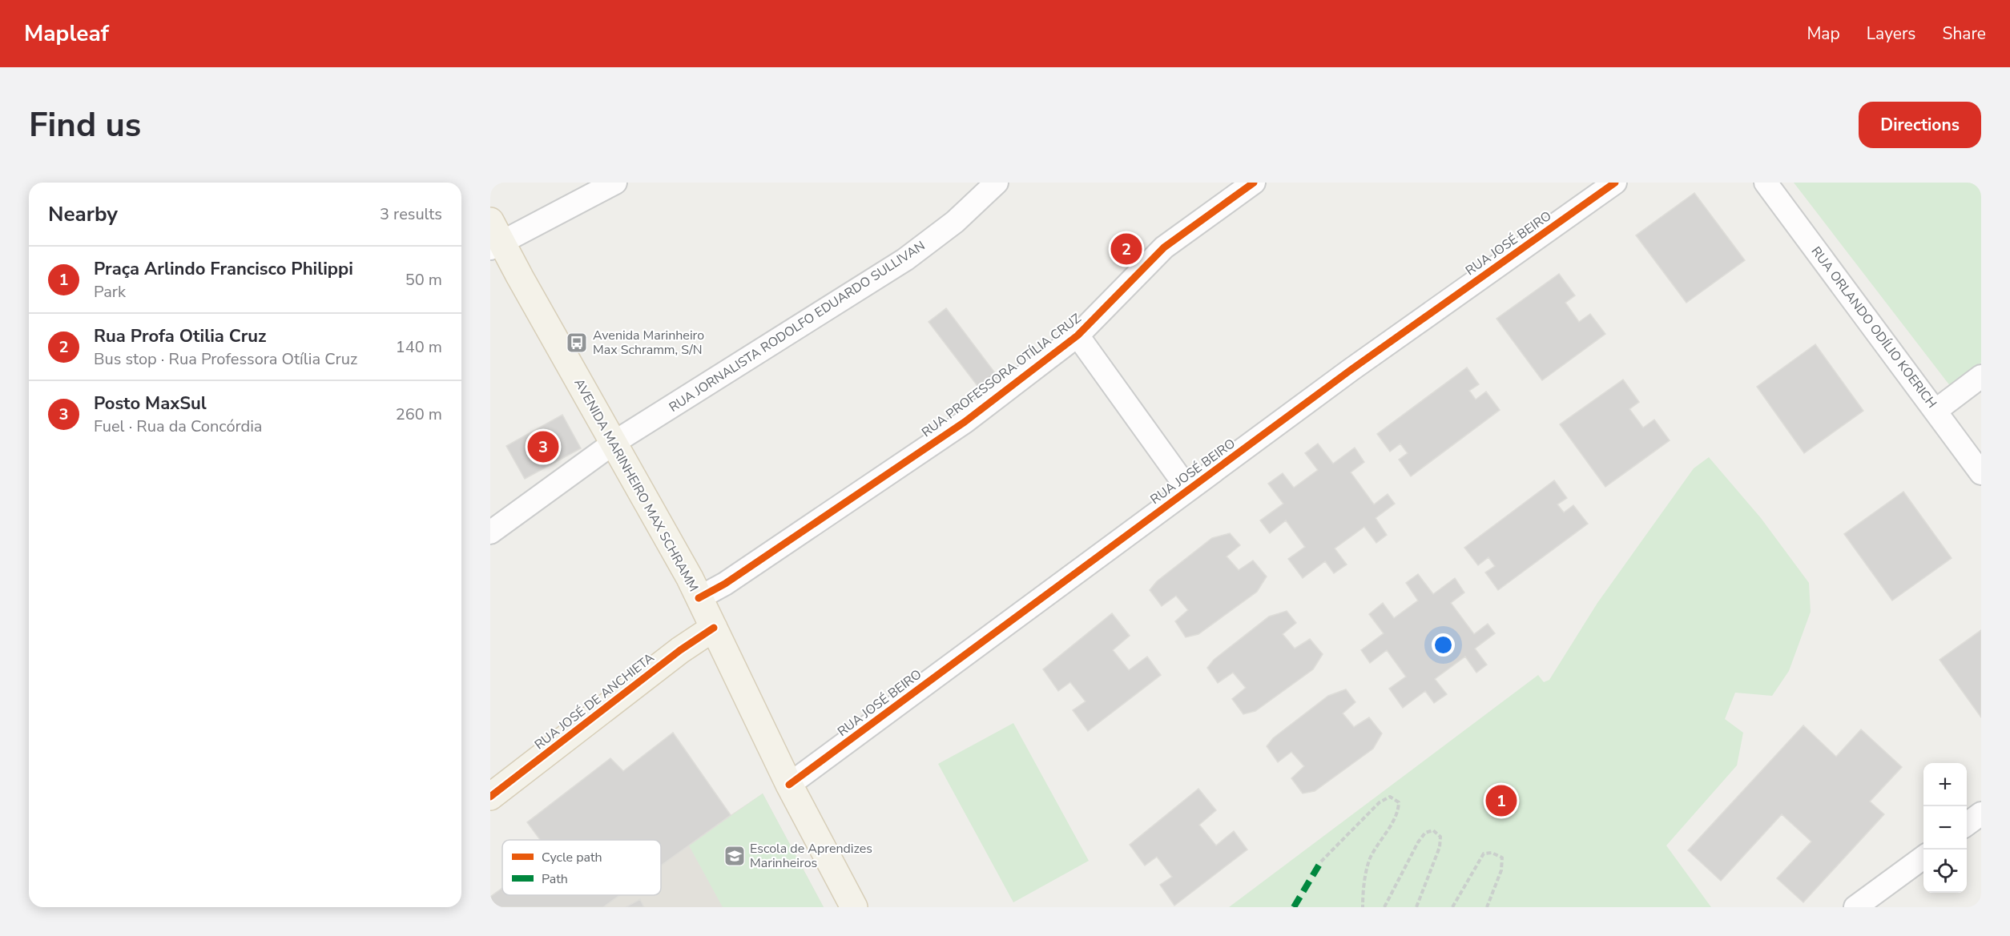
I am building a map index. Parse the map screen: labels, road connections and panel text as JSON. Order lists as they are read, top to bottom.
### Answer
{
  "streets": {
    "main road": ["AVENIDA MARINHEIRO MAX SCHRAMM", "RUA JOSÉ DE ANCHIETA"],
    "street": [
      "RUA JOSÉ BEIRO",
      "RUA JORNALISTA RODOLFO EDUARDO SULLIVAN",
      "RUA ORLANDO ODÍLIO KOERICH",
      "RUA PROFESSORA OTÍLIA CRUZ"
    ]
  },
  "crossings": [
    ["RUA JOSÉ BEIRO", "AVENIDA MARINHEIRO MAX SCHRAMM"],
    ["RUA JORNALISTA RODOLFO EDUARDO SULLIVAN", "AVENIDA MARINHEIRO MAX SCHRAMM"],
    ["RUA PROFESSORA OTÍLIA CRUZ", "AVENIDA MARINHEIRO MAX SCHRAMM"],
    ["AVENIDA MARINHEIRO MAX SCHRAMM", "RUA JOSÉ DE ANCHIETA"]
  ],
  "places": {
    "bus stop": ["Avenida Marinheiro Max Schramm, S/N"],
    "school or university": ["Escola de Aprendizes Marinheiros"]
  },
  "legend": ["Cycle path", "Path"],
  "page": {
    "header": "Mapleaf",
    "nav": ["Map", "Layers", "Share"],
    "buttons": "Directions",
    "title": "Find us",
    "heading": ["Nearby", "3 results"],
    "pins": ["2", "3", "1"],
    "list": [
      {
        "mark": "1",
        "name": "Praça Arlindo Francisco Philippi",
        "note": "Park",
        "value": "50 m"
      },
      {
        "mark": "2",
        "name": "Rua Profa Otilia Cruz",
        "note": "Bus stop · Rua Professora Otília Cruz",
        "value": "140 m"
      },
      {
        "mark": "3",
        "name": "Posto MaxSul",
        "note": "Fuel · Rua da Concórdia",
        "value": "260 m"
      }
    ],
    "map_buttons": ["+", "−"]
  }
}
